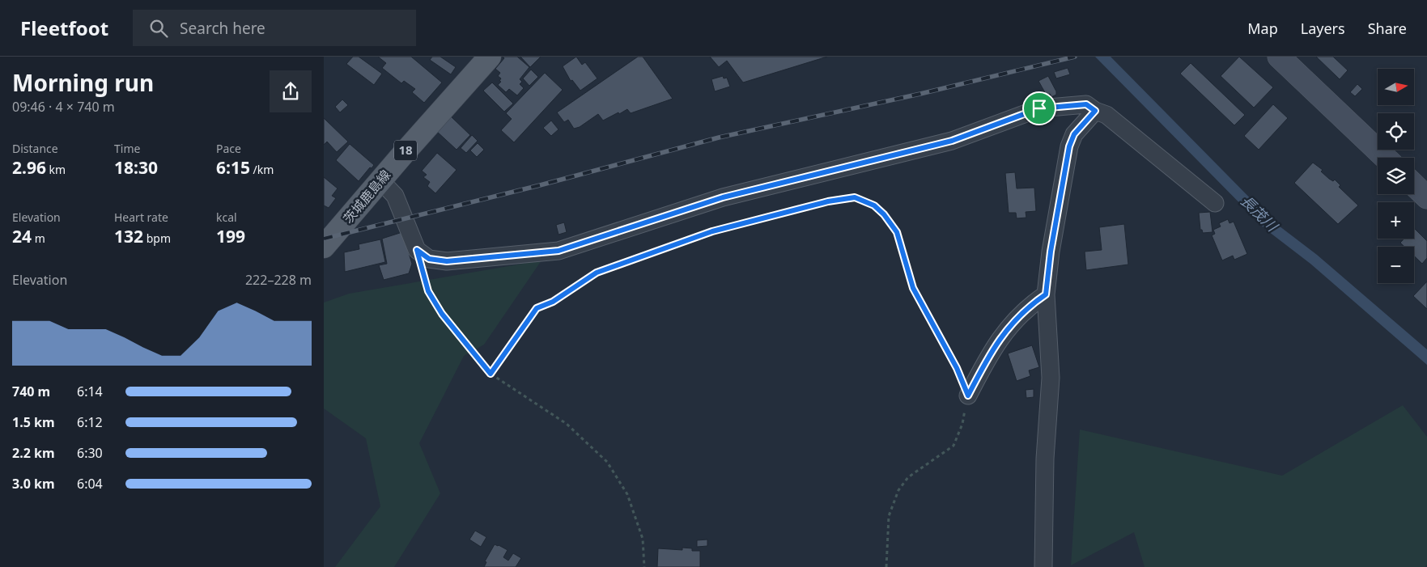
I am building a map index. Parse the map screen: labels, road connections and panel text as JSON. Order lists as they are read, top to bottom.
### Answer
{
  "streets": {
    "main road": ["18", "茨城鹿島線"]
  },
  "water": ["長茂川"],
  "north": "right",
  "page": {
    "header": "Fleetfoot",
    "search": "Search here",
    "nav": ["Map", "Layers", "Share"],
    "heading": ["Morning run", "09:46 · 4 × 740 m"],
    "map_buttons": ["+", "−"],
    "stats": [
      ["Distance", "2.96 km"],
      ["Time", "18:30"],
      ["Pace", "6:15 /km"],
      ["Elevation", "24 m"],
      ["Heart rate", "132 bpm"],
      ["kcal", "199"]
    ],
    "chart": ["Elevation", "222–228 m"],
    "list": [
      {
        "name": "740 m",
        "note": "6:14"
      },
      {
        "name": "1.5 km",
        "note": "6:12"
      },
      {
        "name": "2.2 km",
        "note": "6:30"
      },
      {
        "name": "3.0 km",
        "note": "6:04"
      }
    ]
  }
}
